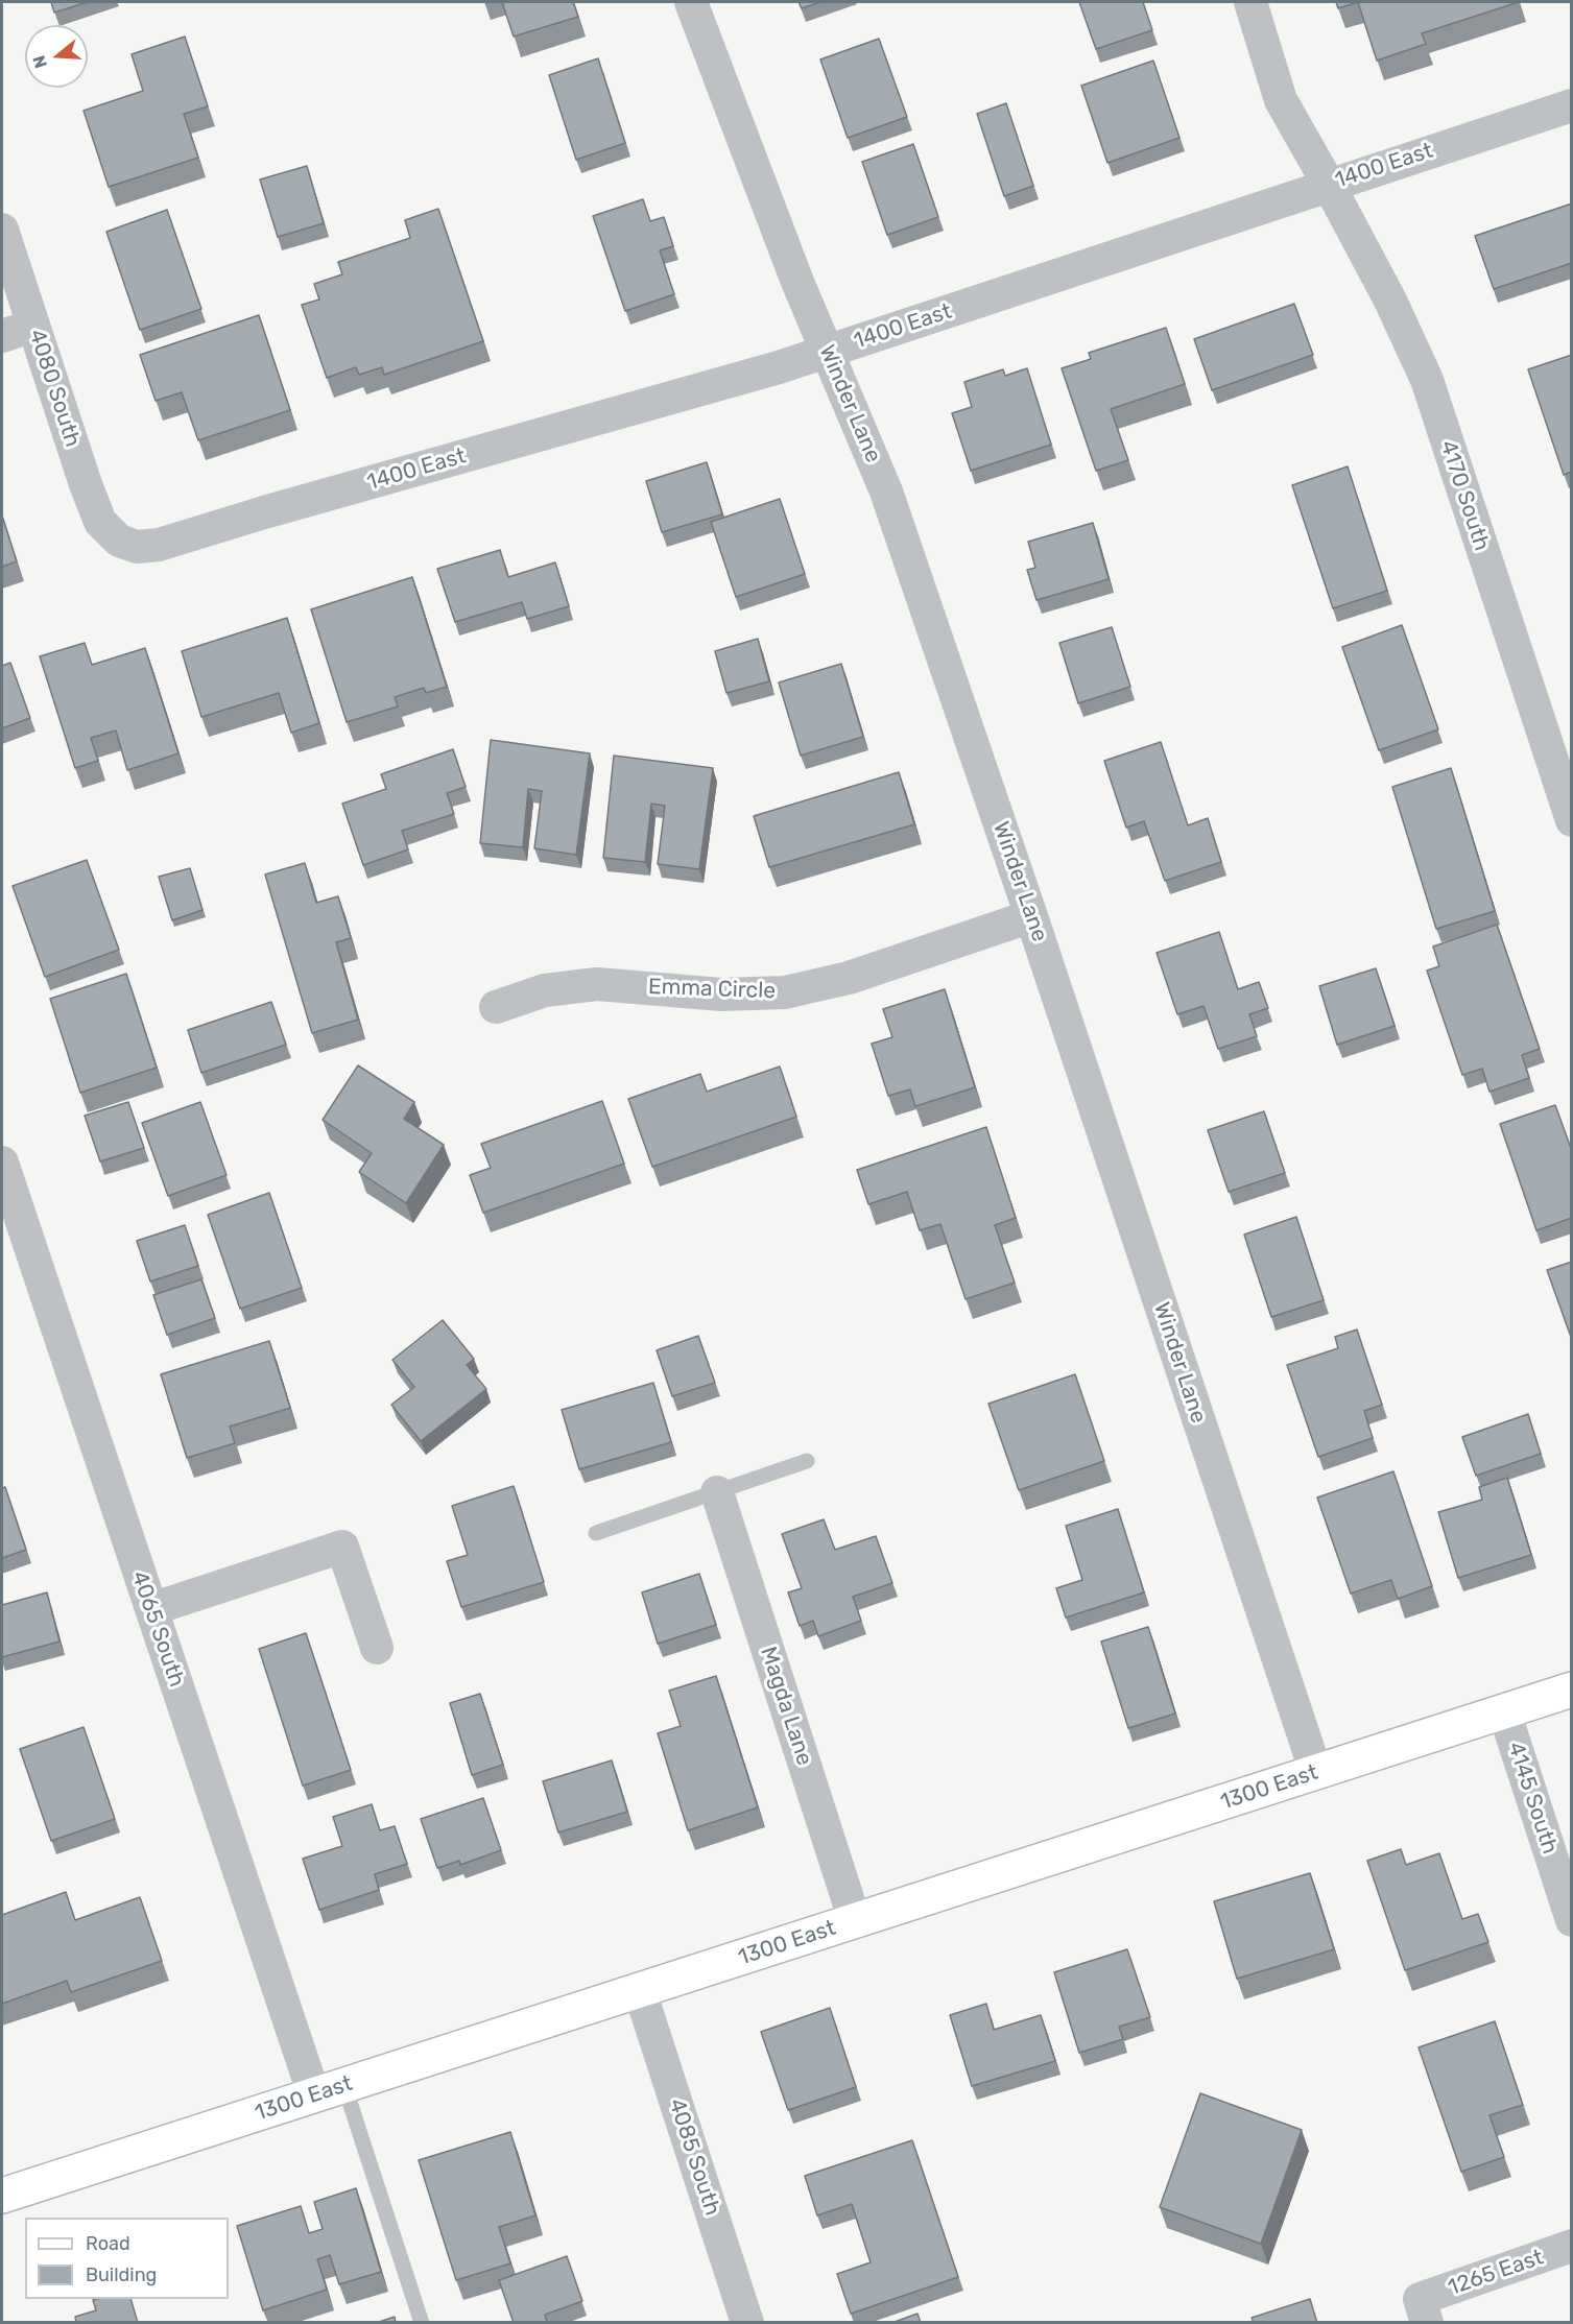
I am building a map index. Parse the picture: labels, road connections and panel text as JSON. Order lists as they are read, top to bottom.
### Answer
{
  "streets": {
    "main road": ["1300 East"],
    "street": [
      "1400 East",
      "4080 South",
      "Winder Lane",
      "4170 South",
      "Emma Circle",
      "4065 South",
      "Magda Lane",
      "4145 South",
      "4085 South",
      "1265 East"
    ]
  },
  "crossings": [
    ["1400 East", "4080 South"],
    ["1400 East", "Winder Lane"],
    ["1400 East", "4170 South"],
    ["Winder Lane", "Emma Circle"],
    ["Winder Lane", "1300 East"],
    ["4065 South", "1300 East"],
    ["Magda Lane", "1300 East"],
    ["1300 East", "4145 South"],
    ["1300 East", "4085 South"]
  ],
  "legend": ["Road", "Building"],
  "north": "left"
}
